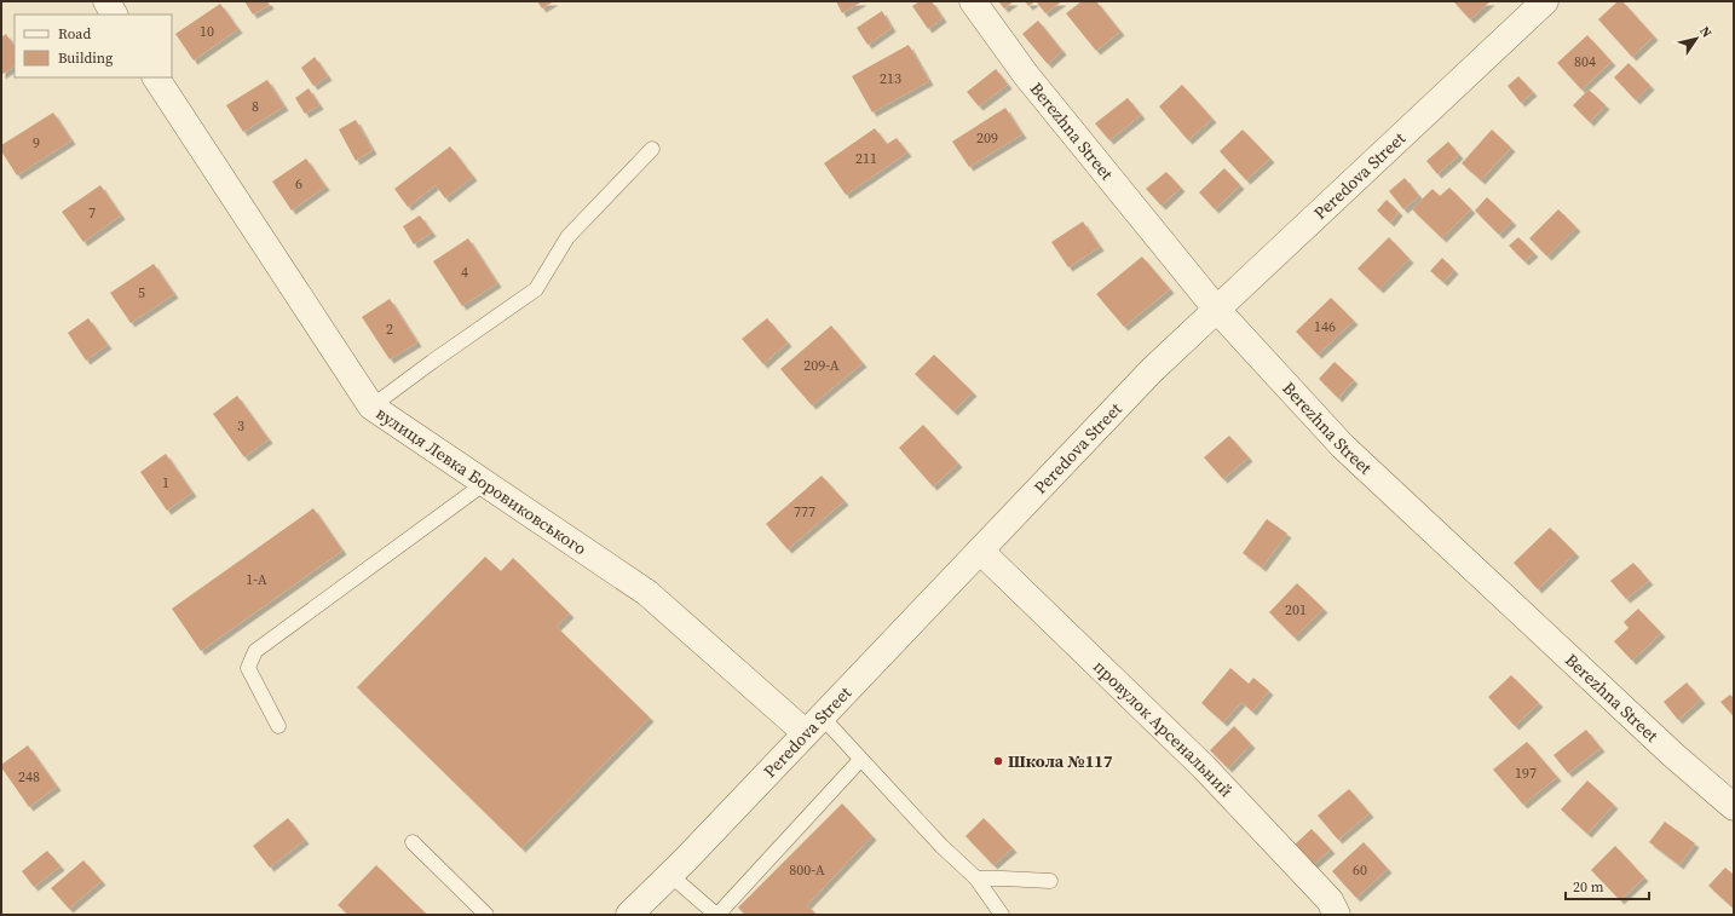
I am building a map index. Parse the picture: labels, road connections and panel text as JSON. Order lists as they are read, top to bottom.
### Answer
{
  "streets": {
    "street": [
      "Berezhna Street",
      "Peredova Street",
      "вулиця Левка Боровиковського",
      "провулок Арсенальний"
    ]
  },
  "crossings": [
    ["Berezhna Street", "Peredova Street"],
    ["Peredova Street", "вулиця Левка Боровиковського"],
    ["Peredova Street", "провулок Арсенальний"]
  ],
  "places": ["Школа №117"],
  "house_numbers": [
    "10",
    "804",
    "213",
    "8",
    "209",
    "9",
    "211",
    "6",
    "7",
    "4",
    "5",
    "146",
    "2",
    "209-А",
    "3",
    "1",
    "777",
    "1-А",
    "201",
    "197",
    "248",
    "800-А",
    "60"
  ],
  "legend": ["Road", "Building"],
  "scale_bar": "20 m",
  "north": "top right"
}
